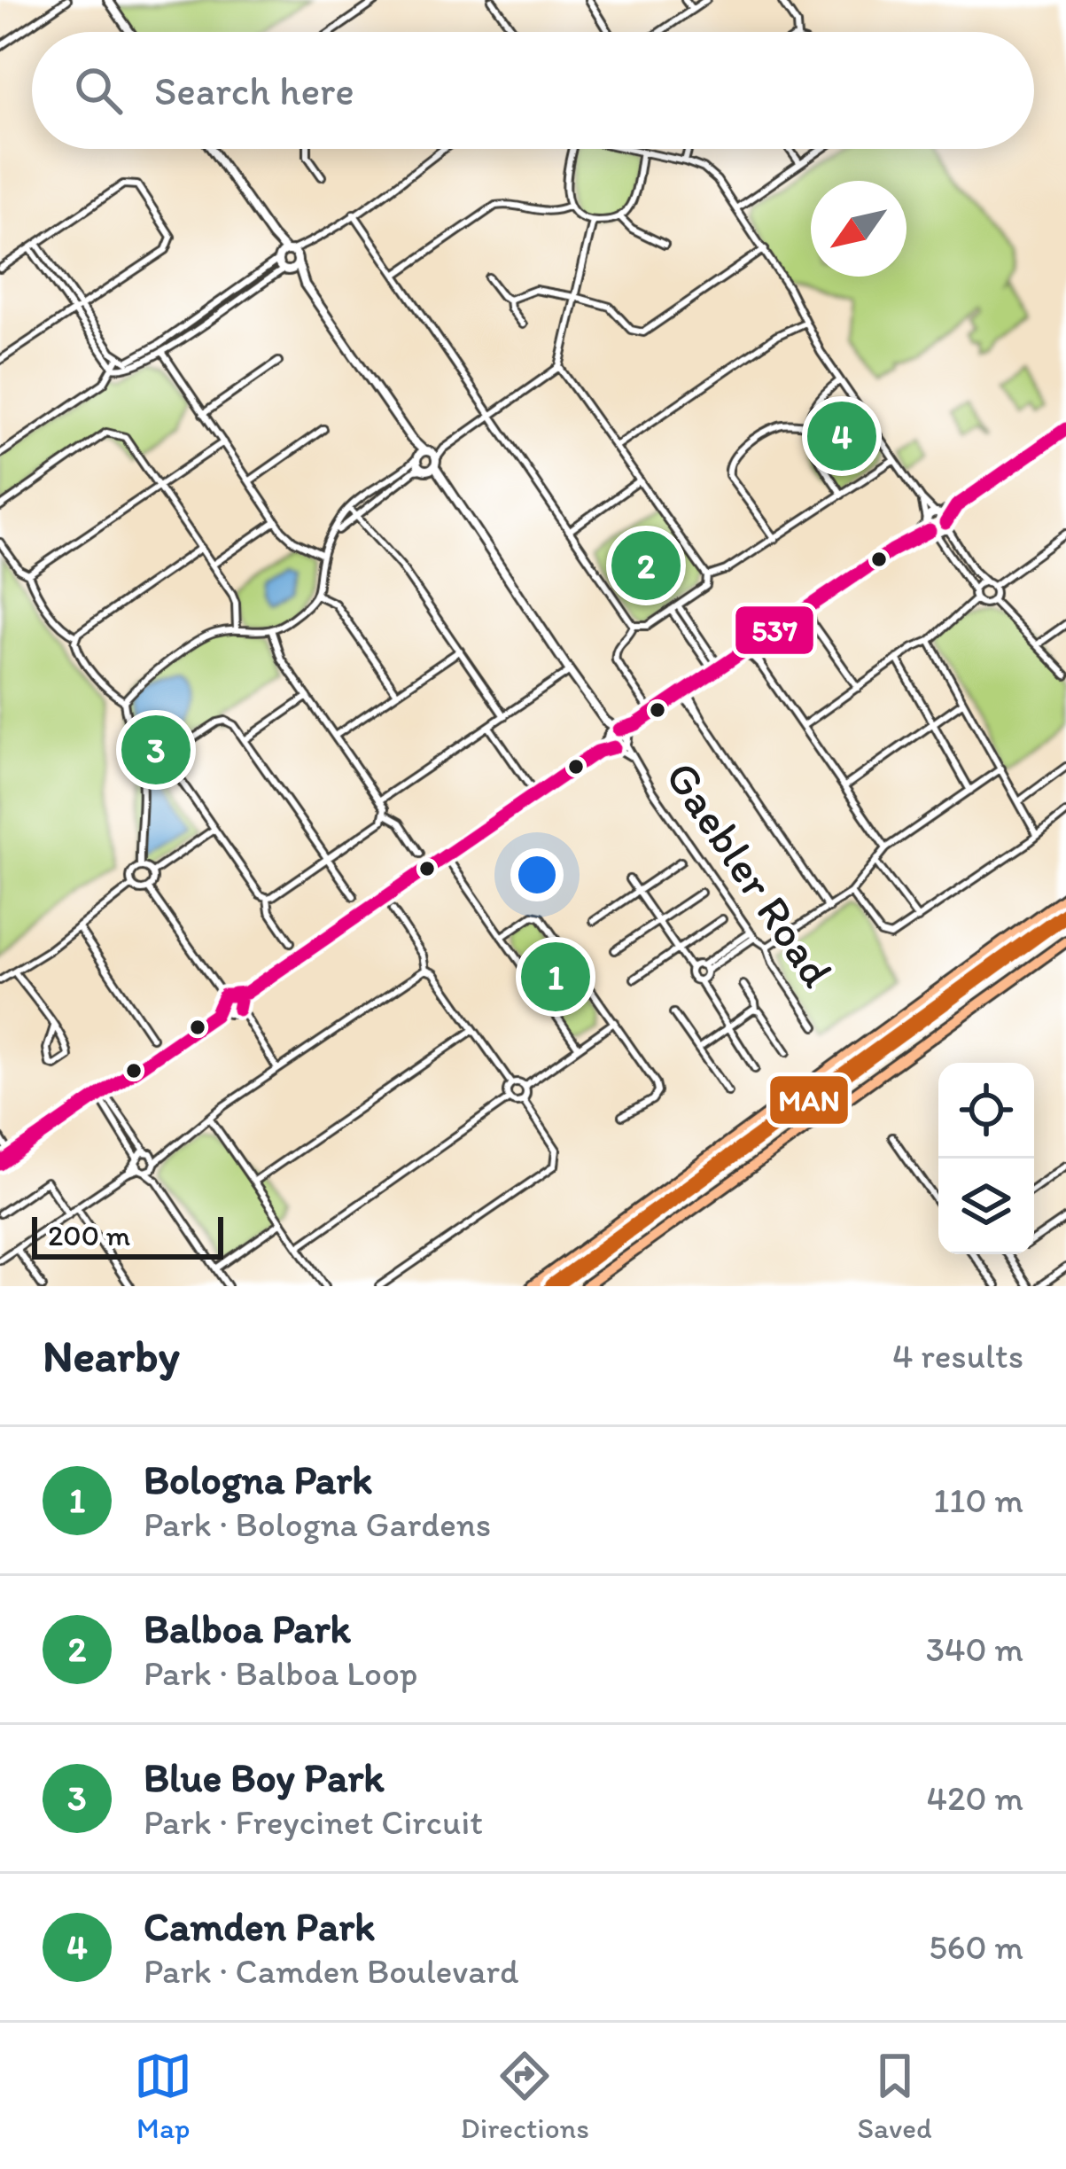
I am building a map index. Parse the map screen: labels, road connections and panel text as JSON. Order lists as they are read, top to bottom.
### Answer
{
  "streets": {
    "street": ["Gaebler Road"]
  },
  "lines": ["transit line 537", "transit line MAN"],
  "scale_bar": "200 m",
  "north": "bottom left",
  "page": {
    "search": "Search here",
    "pins": [
      "4",
      "2",
      "3",
      "1"
    ],
    "scale": "200 m",
    "heading": ["Nearby", "4 results"],
    "list": [
      {
        "mark": "1",
        "name": "Bologna Park",
        "note": "Park · Bologna Gardens",
        "value": "110 m"
      },
      {
        "mark": "2",
        "name": "Balboa Park",
        "note": "Park · Balboa Loop",
        "value": "340 m"
      },
      {
        "mark": "3",
        "name": "Blue Boy Park",
        "note": "Park · Freycinet Circuit",
        "value": "420 m"
      },
      {
        "mark": "4",
        "name": "Camden Park",
        "note": "Park · Camden Boulevard",
        "value": "560 m"
      }
    ],
    "nav": ["Map", "Directions", "Saved"]
  }
}
